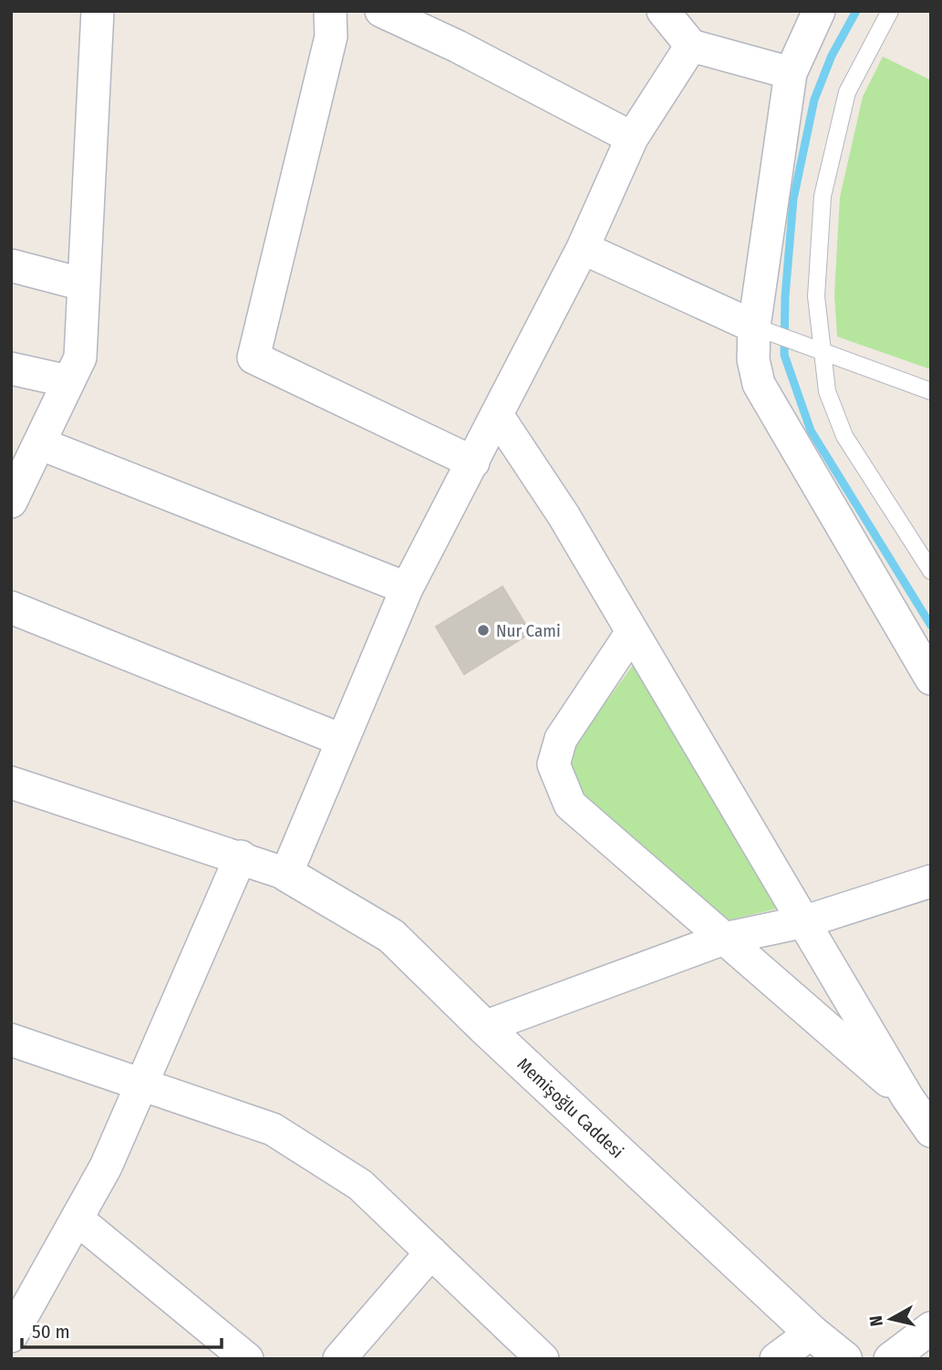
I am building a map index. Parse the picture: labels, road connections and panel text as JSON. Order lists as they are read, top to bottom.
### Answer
{
  "streets": {
    "street": ["Memişoğlu Caddesi"]
  },
  "places": ["Nur Cami"],
  "scale_bar": "50 m",
  "north": "left"
}
